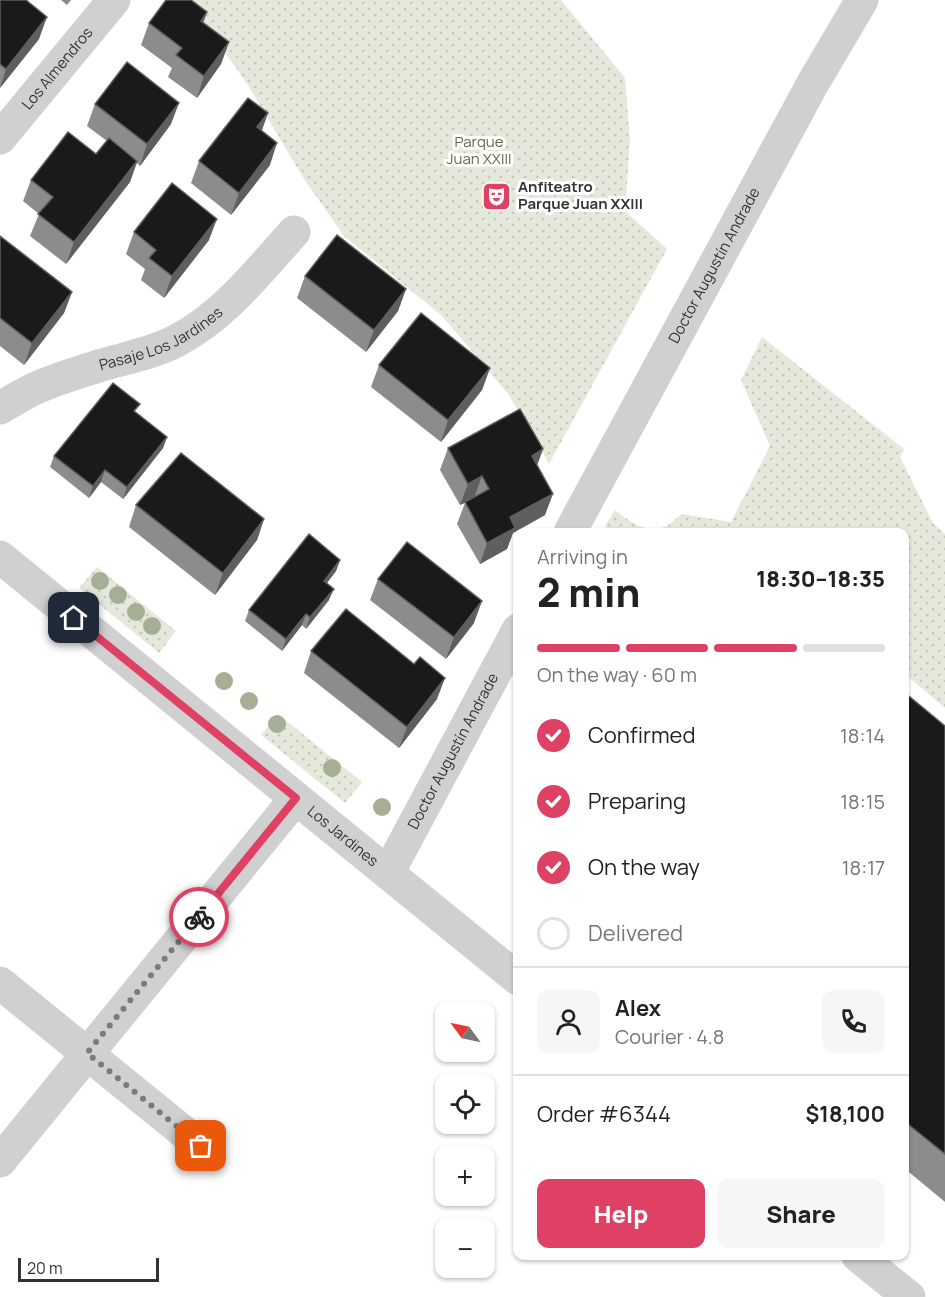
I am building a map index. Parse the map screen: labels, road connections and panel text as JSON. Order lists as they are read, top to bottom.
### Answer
{
  "streets": {
    "street": [
      "Los Almendros",
      "Doctor Augustín Andrade",
      "Pasaje Los Jardines",
      "Los Jardines"
    ]
  },
  "crossings": [
    ["Doctor Augustín Andrade", "Los Jardines"]
  ],
  "parks": ["Parque Juan XXIII"],
  "places": {
    "theatre": ["Anfiteatro Parque Juan XXIII"]
  },
  "scale_bar": "20 m",
  "north": "top left",
  "page": {
    "heading": ["2 min", "Arriving in", "18:30–18:35"],
    "panel": [
      "Alex",
      "Courier · 4.8",
      "Order #6344",
      "$18,100"
    ],
    "bar": "On the way · 60 m",
    "list": [
      ["Confirmed", "18:14"],
      ["Preparing", "18:15"],
      ["On the way", "18:17"],
      "Delivered"
    ],
    "map_buttons": ["+", "−"],
    "buttons": ["Help", "Share"],
    "scale": "20 m"
  }
}
